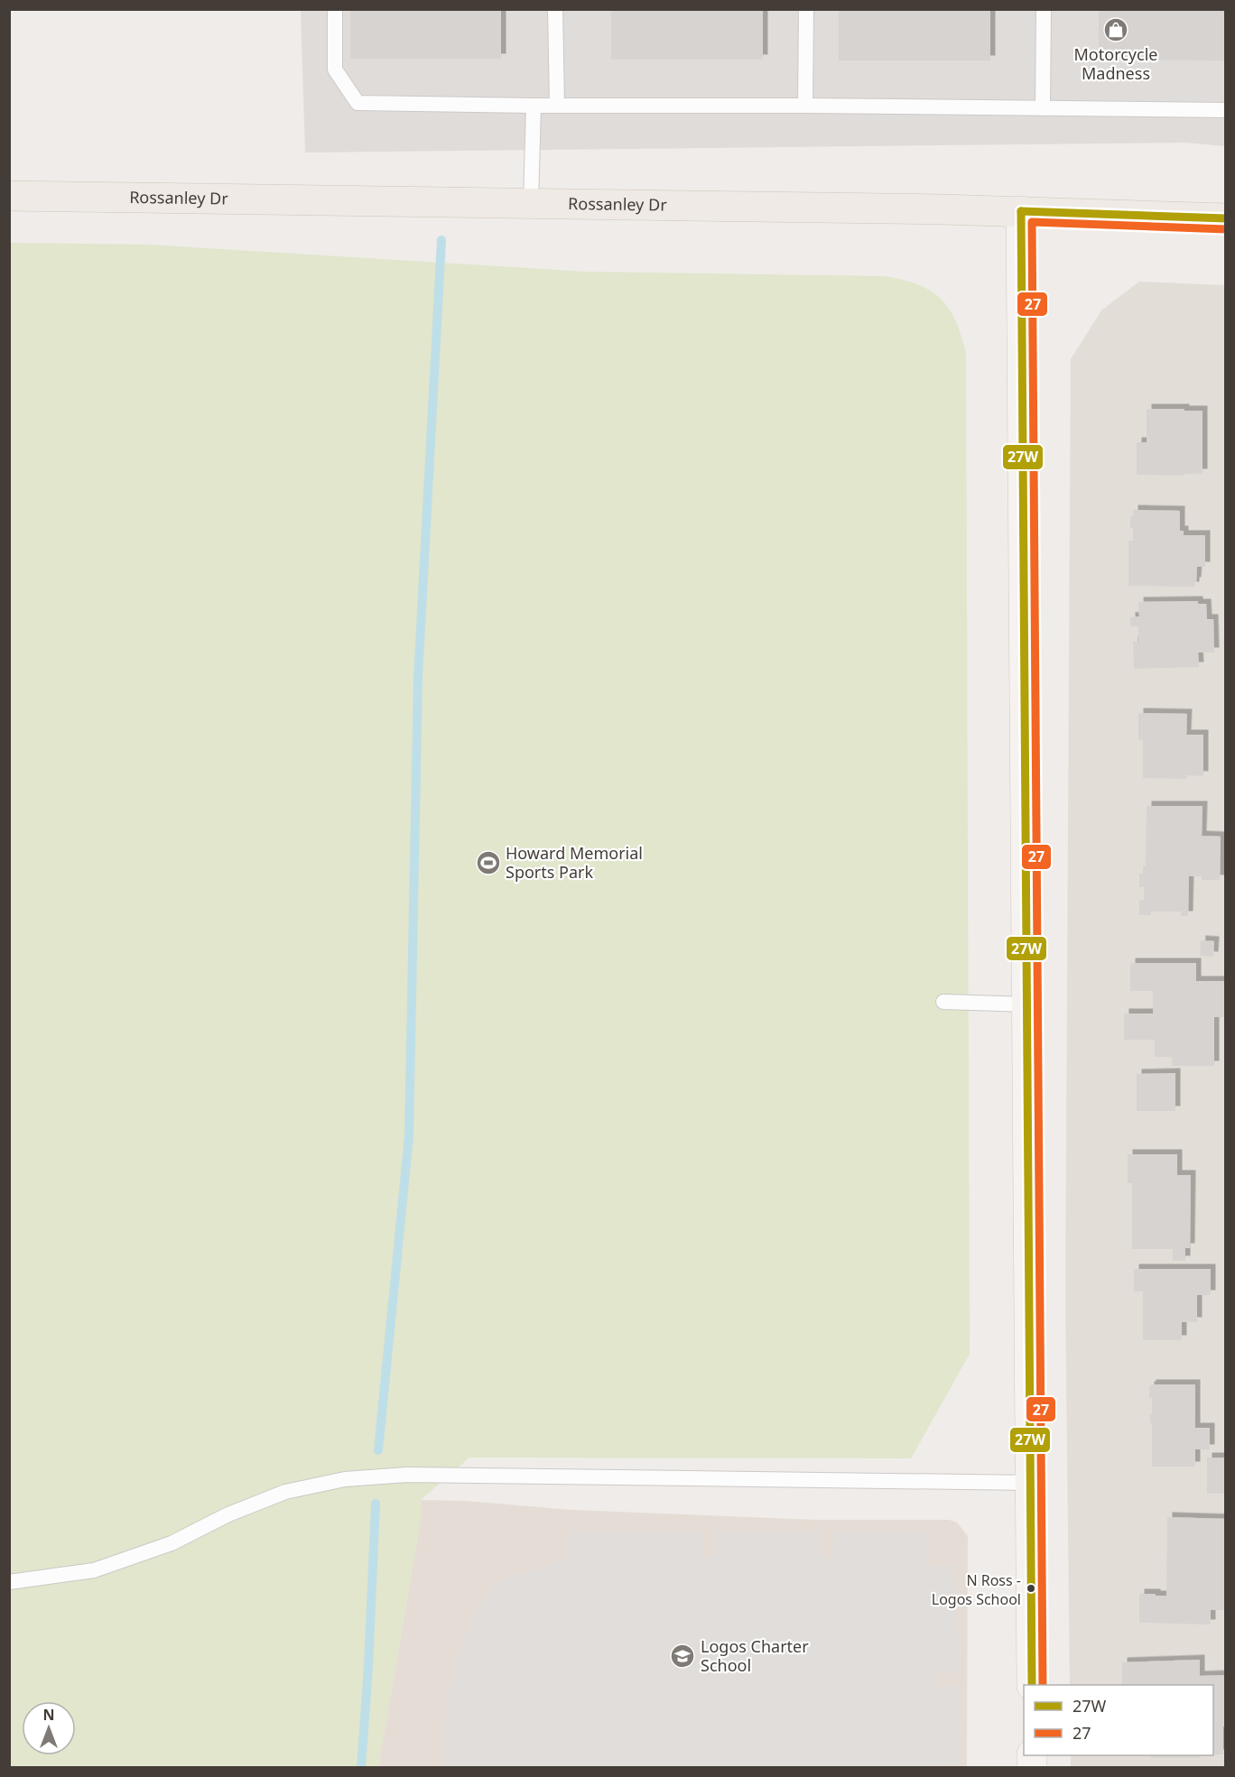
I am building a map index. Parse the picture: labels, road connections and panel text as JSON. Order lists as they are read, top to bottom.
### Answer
{
  "streets": {
    "main road": ["Rossanley Dr"]
  },
  "places": {
    "shop": ["Motorcycle Madness"],
    "sports": ["Howard Memorial Sports Park"],
    "other": ["N Ross - Logos School"],
    "school or university": ["Logos Charter School"]
  },
  "lines": ["transit line 27W", "transit line 27"],
  "legend": ["27W", "27"],
  "north": "top"
}
